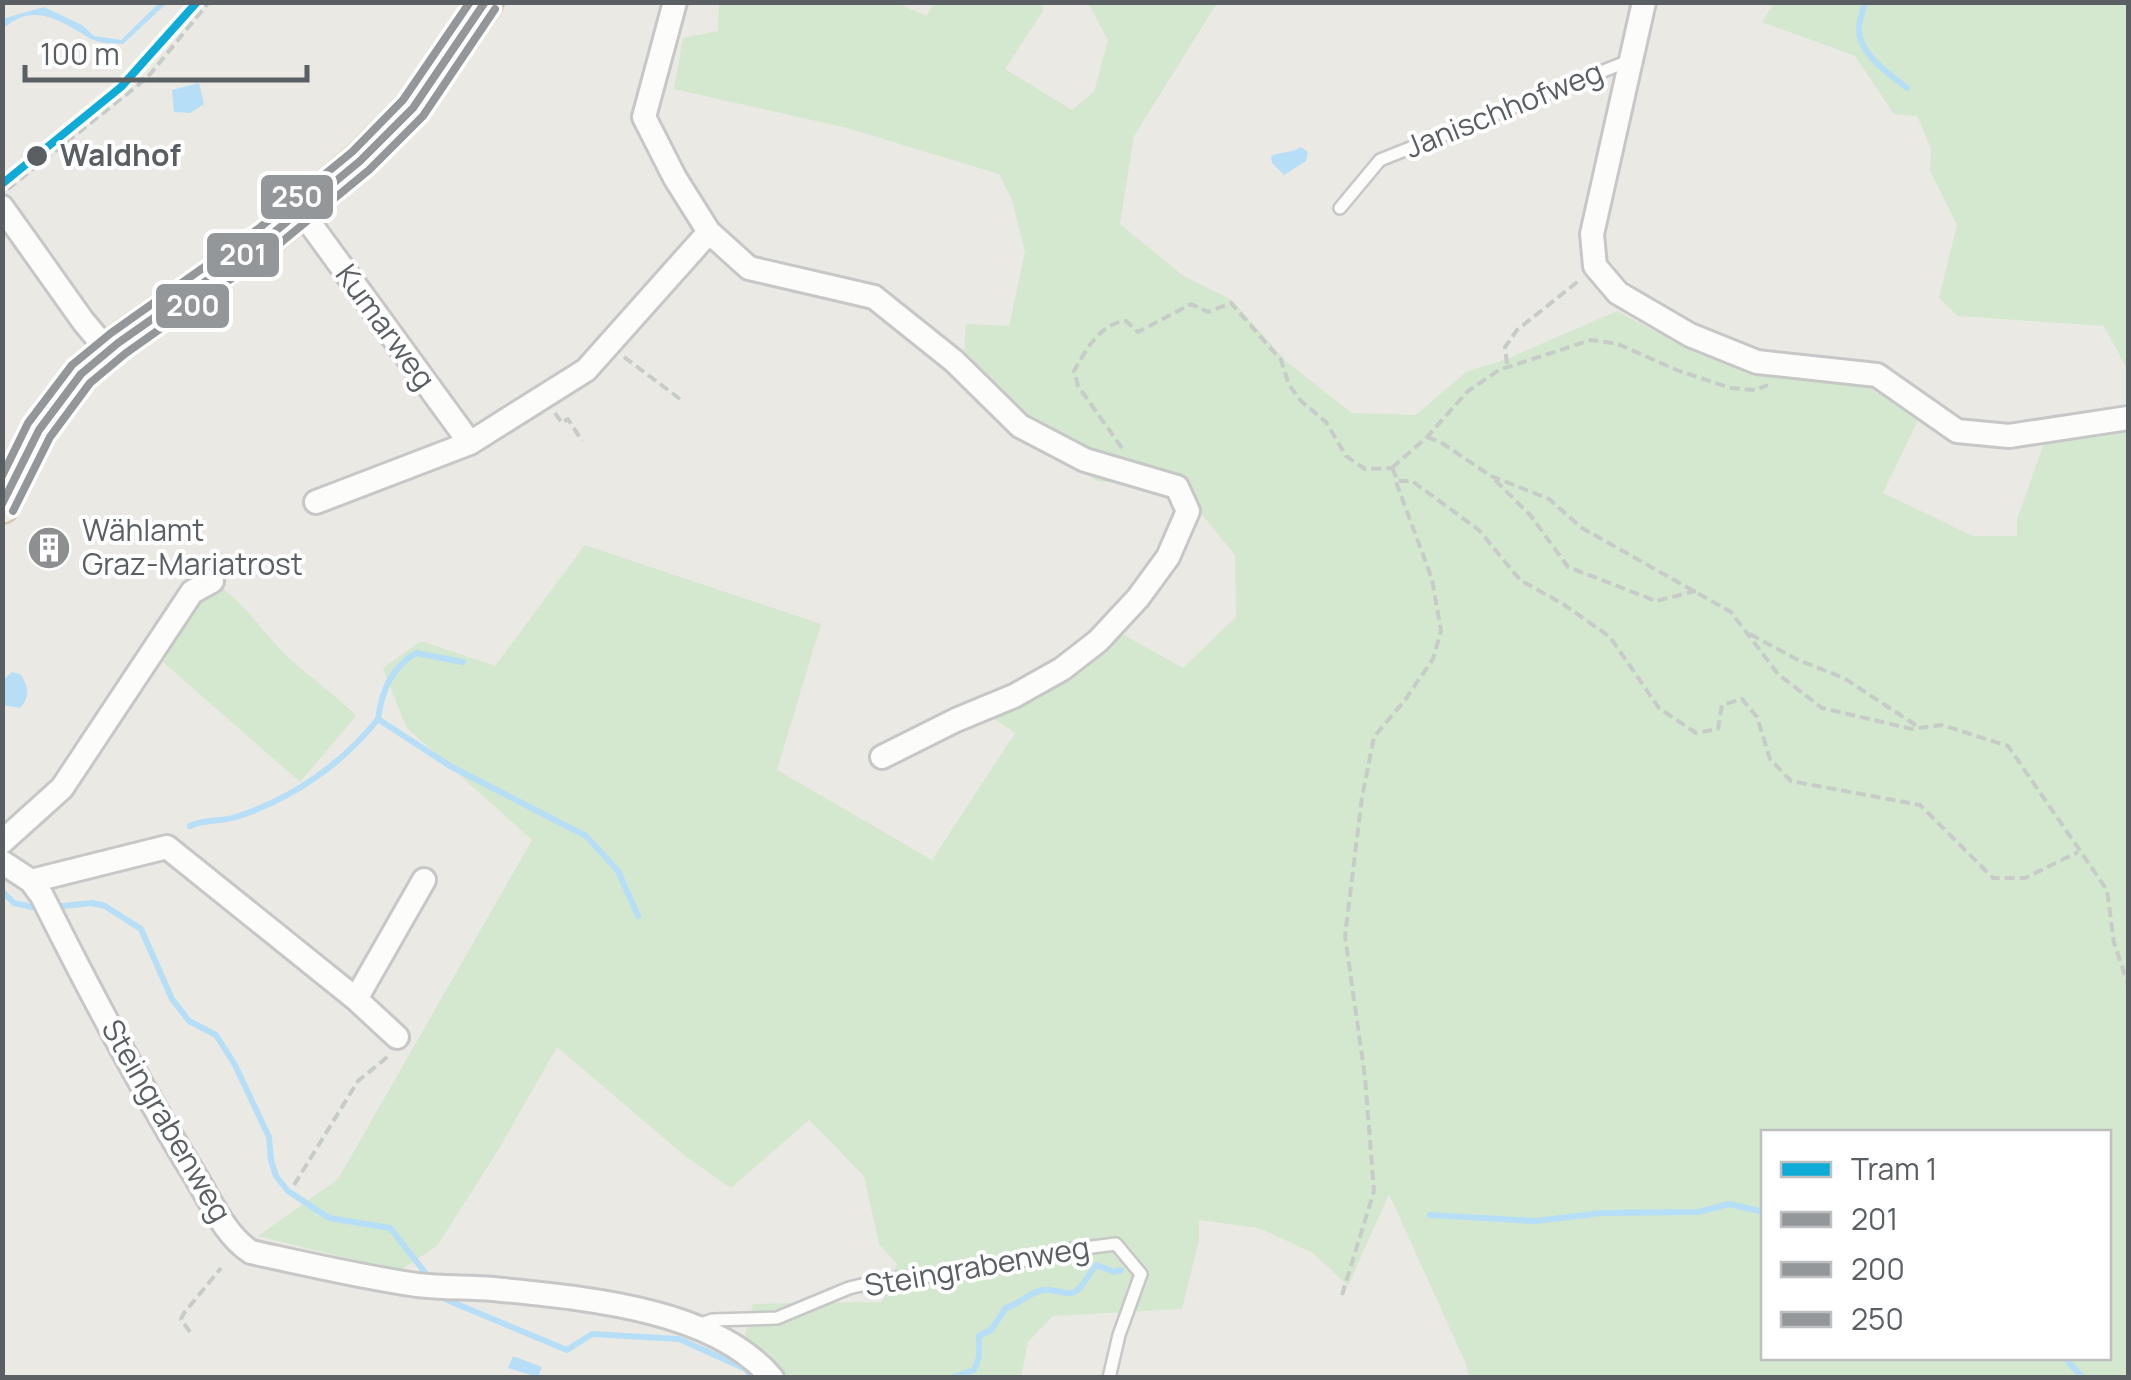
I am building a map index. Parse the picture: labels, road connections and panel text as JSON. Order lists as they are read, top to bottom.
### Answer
{
  "streets": {
    "street": ["Janischhofweg", "Kumarweg", "Steingrabenweg"]
  },
  "places": {
    "other": ["Waldhof"],
    "building": ["Wählamt Graz-Mariatrost"]
  },
  "lines": [
    "tram line 1",
    "transit line 201",
    "transit line 250",
    "transit line 200"
  ],
  "legend": [
    "Tram 1",
    "201",
    "200",
    "250"
  ],
  "scale_bar": "100 m"
}
